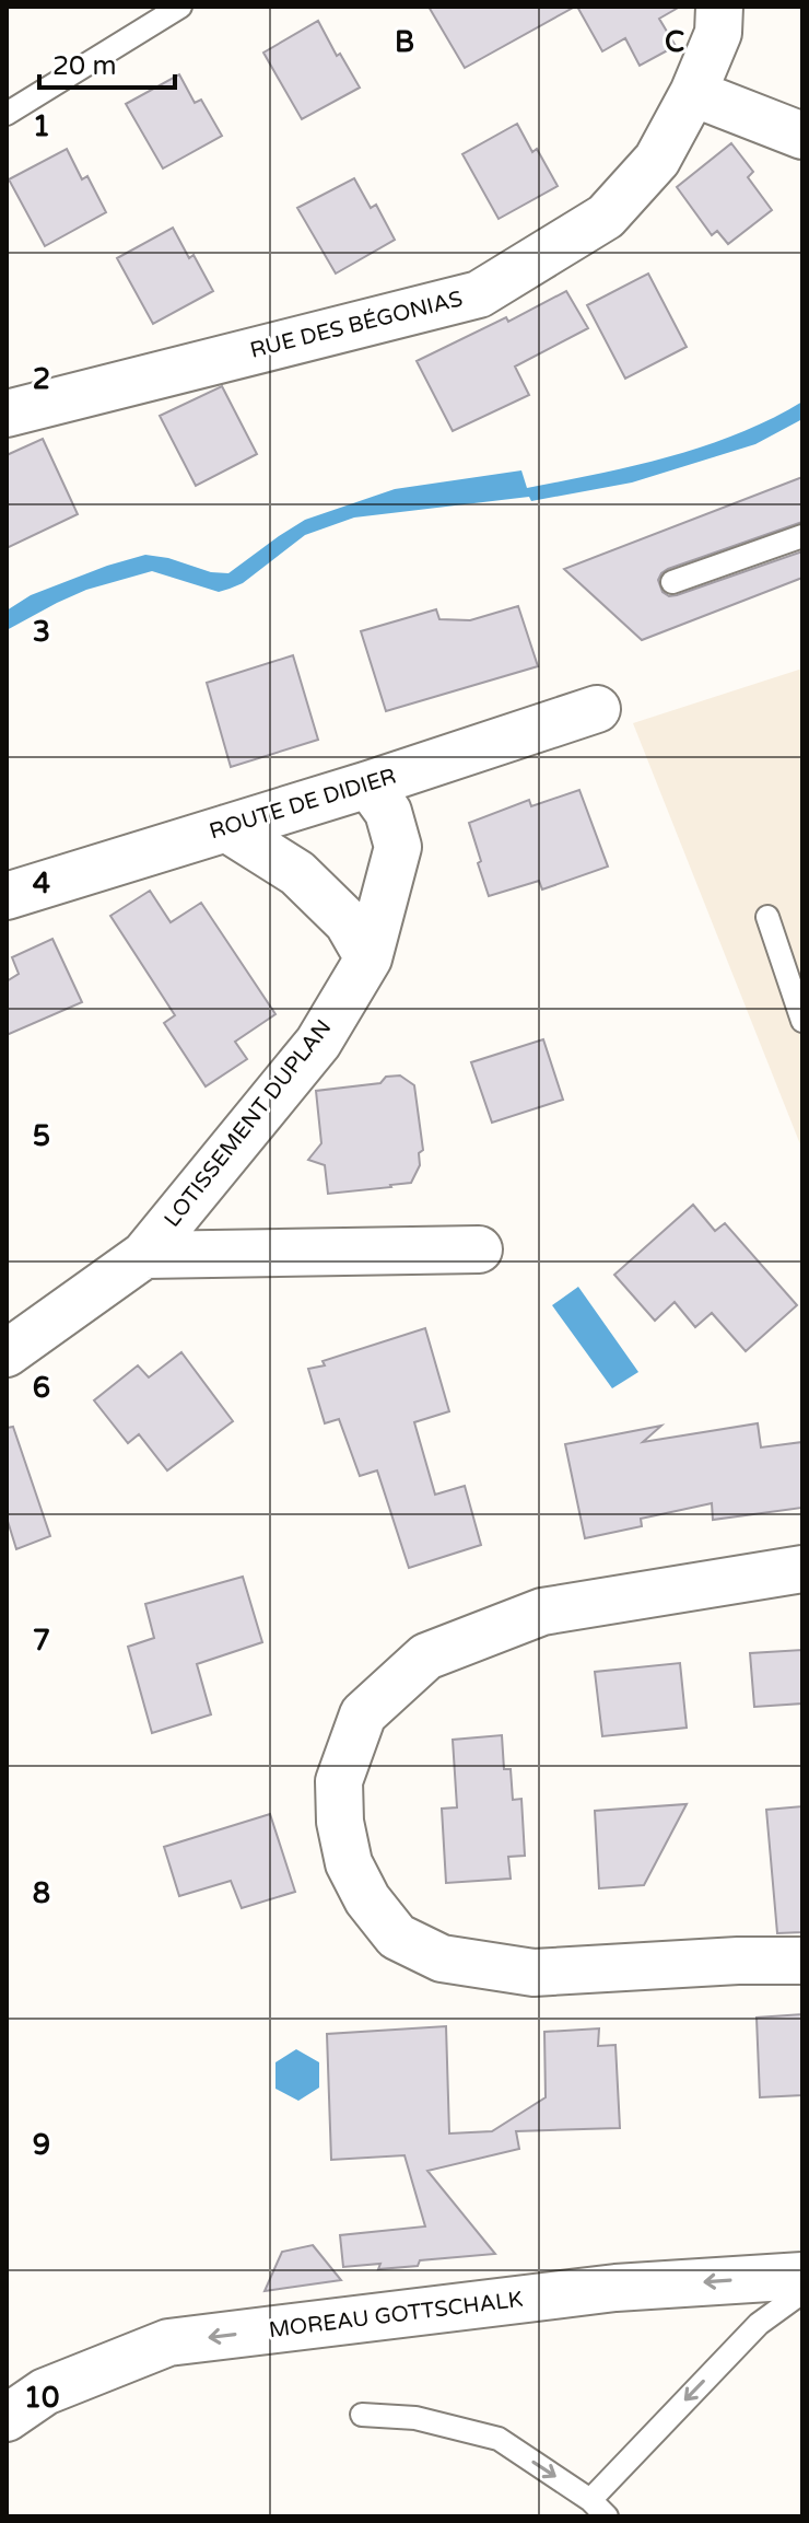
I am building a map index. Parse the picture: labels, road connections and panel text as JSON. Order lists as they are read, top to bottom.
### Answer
{
  "streets": {
    "street": [
      "RUE DES BÉGONIAS",
      "ROUTE DE DIDIER",
      "LOTISSEMENT DUPLAN",
      "MOREAU GOTTSCHALK"
    ]
  },
  "crossings": [
    ["ROUTE DE DIDIER", "LOTISSEMENT DUPLAN"]
  ],
  "one_way": ["MOREAU GOTTSCHALK"],
  "scale_bar": "20 m",
  "grid": {
    "columns": ["B", "C"],
    "rows": [
      "1",
      "2",
      "3",
      "4",
      "5",
      "6",
      "7",
      "8",
      "9",
      "10"
    ]
  }
}
